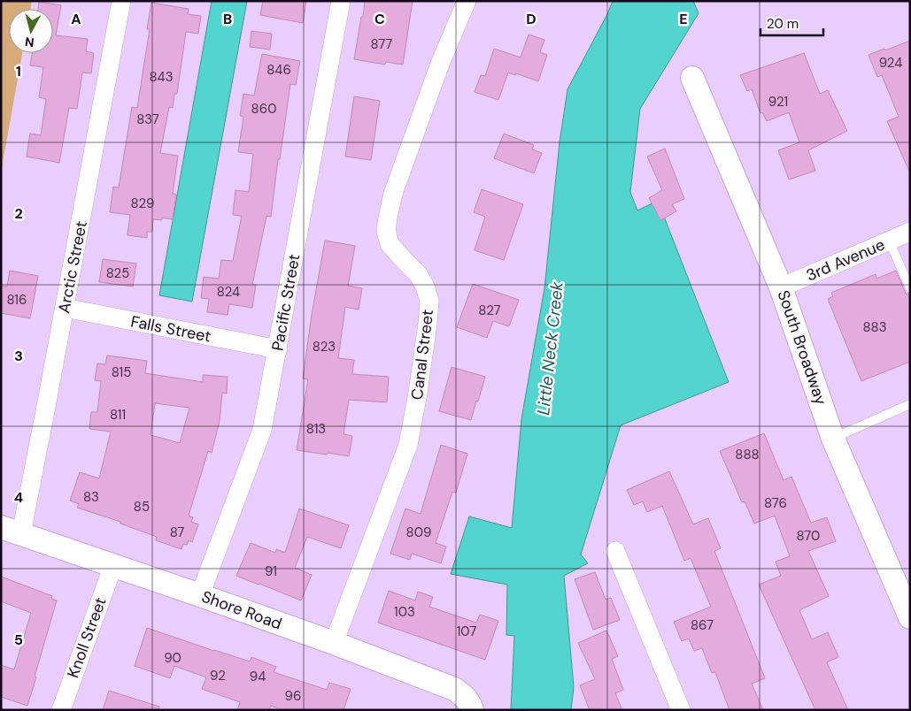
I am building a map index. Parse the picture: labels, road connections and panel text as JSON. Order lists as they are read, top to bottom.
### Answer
{
  "streets": {
    "street": [
      "3rd Avenue",
      "Arctic Street",
      "Pacific Street",
      "Falls Street",
      "South Broadway",
      "Canal Street",
      "Shore Road",
      "Knoll Street"
    ]
  },
  "crossings": [
    ["3rd Avenue", "South Broadway"],
    ["Arctic Street", "Falls Street"],
    ["Arctic Street", "Shore Road"],
    ["Pacific Street", "Falls Street"],
    ["Pacific Street", "Shore Road"],
    ["Canal Street", "Shore Road"],
    ["Shore Road", "Knoll Street"]
  ],
  "water": ["Little Neck Creek"],
  "house_numbers": [
    "877",
    "924",
    "846",
    "843",
    "921",
    "860",
    "837",
    "829",
    "825",
    "824",
    "816",
    "827",
    "883",
    "823",
    "815",
    "811",
    "813",
    "888",
    "83",
    "876",
    "85",
    "87",
    "809",
    "870",
    "91",
    "103",
    "867",
    "107",
    "90",
    "92",
    "94",
    "96"
  ],
  "scale_bar": "20 m",
  "north": "bottom",
  "grid": {
    "columns": [
      "A",
      "B",
      "C",
      "D",
      "E"
    ],
    "rows": [
      "1",
      "2",
      "3",
      "4",
      "5"
    ]
  }
}
